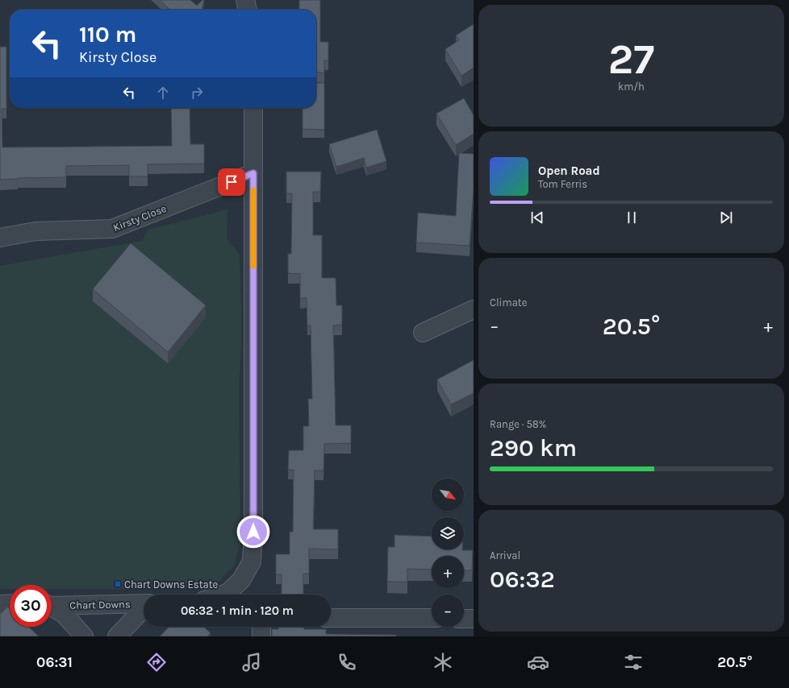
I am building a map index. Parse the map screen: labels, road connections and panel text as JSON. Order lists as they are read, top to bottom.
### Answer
{
  "streets": {
    "street": ["Kirsty Close", "Chart Downs"]
  },
  "places": {
    "transit": ["Chart Downs Estate"]
  },
  "north": "bottom right",
  "page": {
    "tile": [
      ["27", "km/h"],
      "Climate",
      ["Range · 58%", "290 km"],
      ["Arrival", "06:32"]
    ],
    "turn": ["110 m", "Kirsty Close"],
    "song": ["Open Road", "Tom Ferris"],
    "heat": ["−", "20.5°", "+"],
    "map_buttons": ["+", "−"],
    "limit": "30",
    "trip": "06:32 · 1 min · 120 m",
    "tabs": ["06:31", "20.5°"]
  }
}
